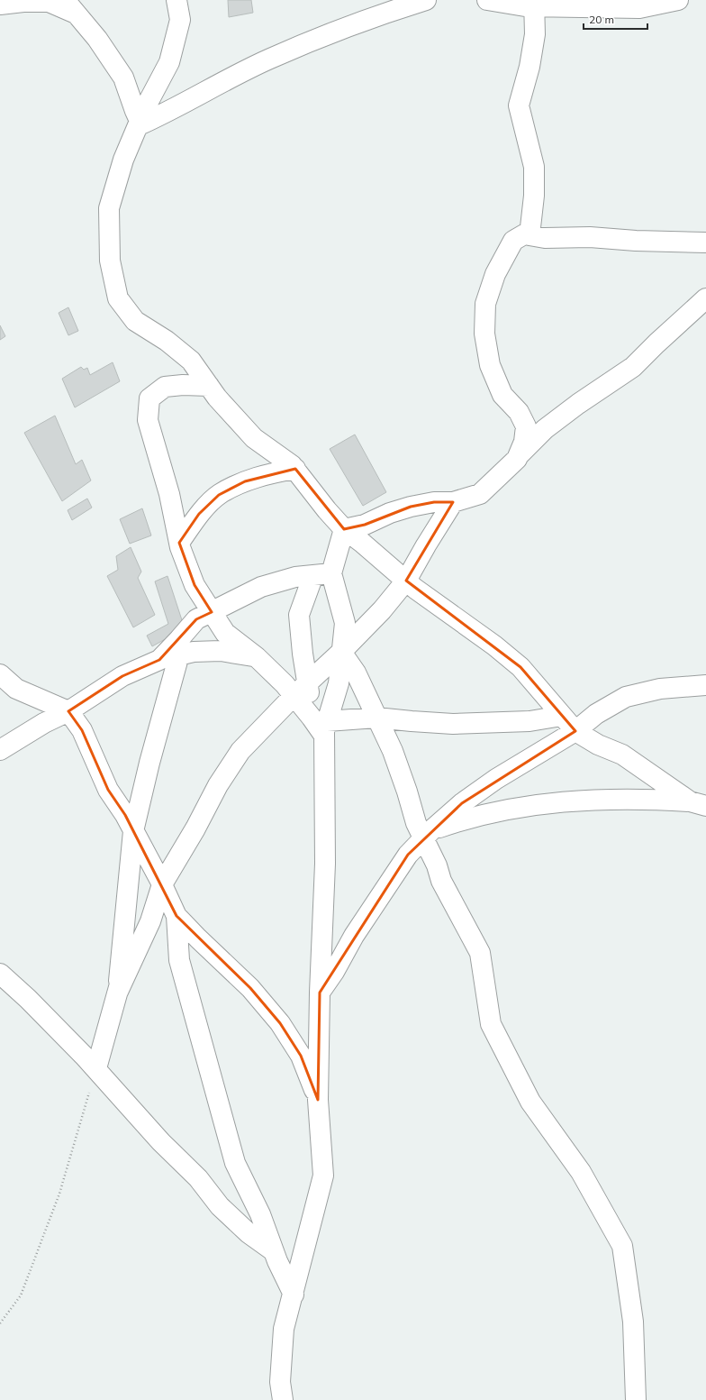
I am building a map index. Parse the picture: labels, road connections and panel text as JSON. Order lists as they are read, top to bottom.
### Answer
{
  "scale_bar": "20 m"
}
